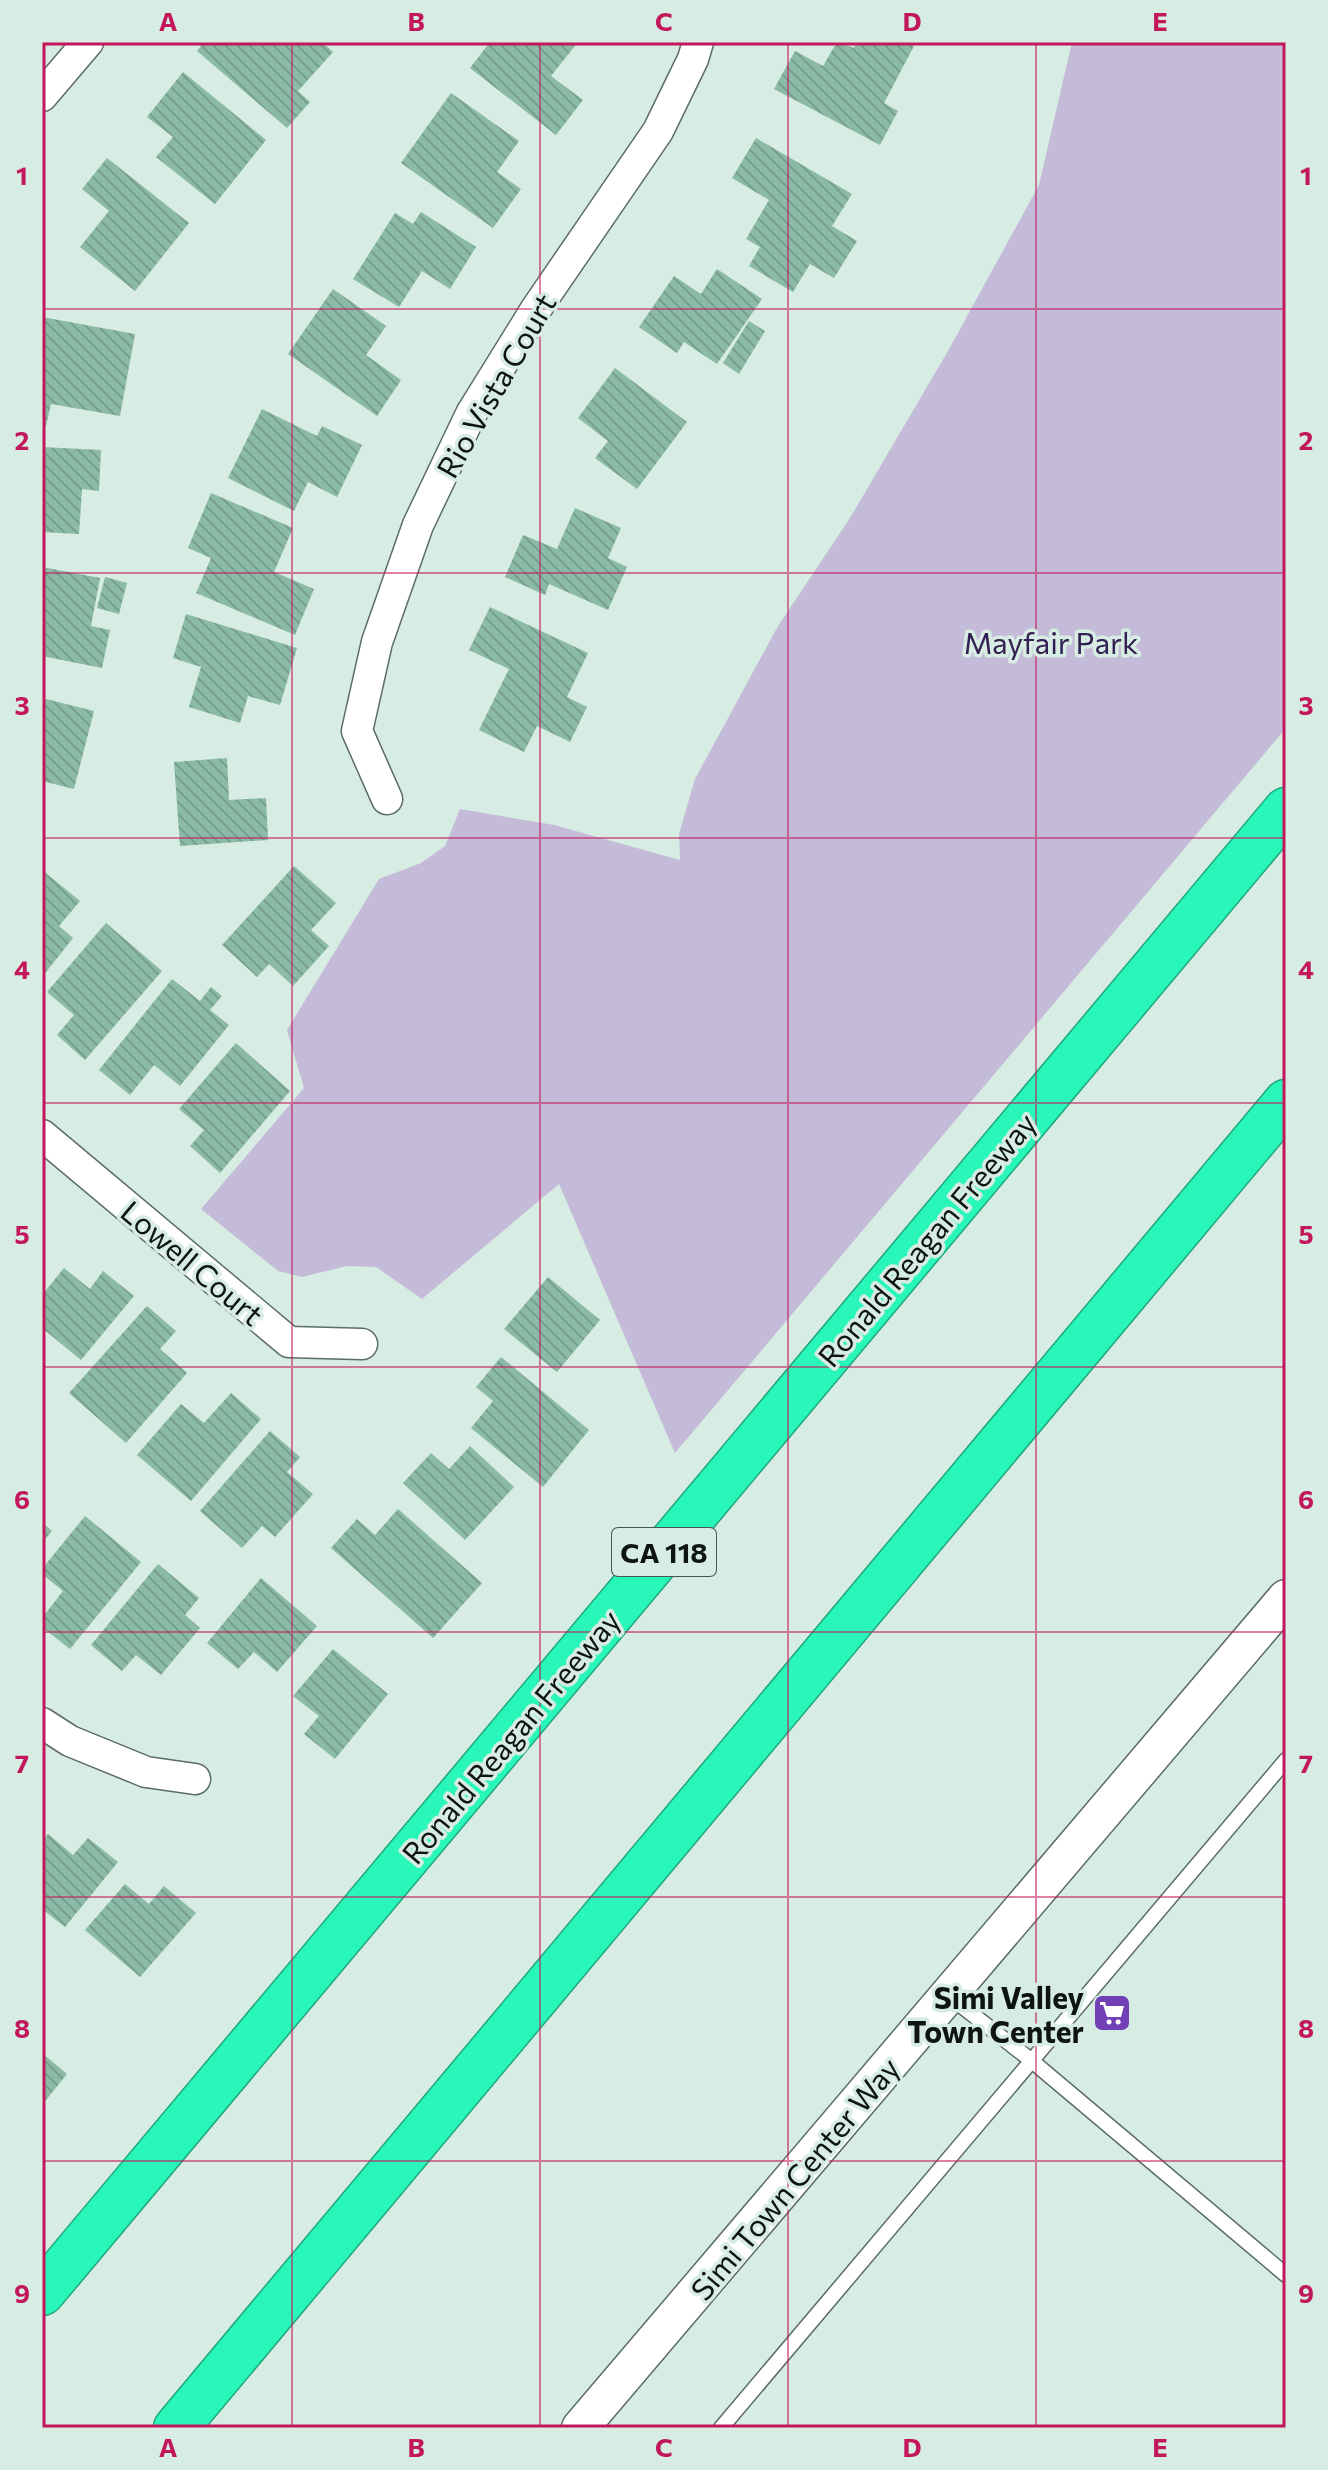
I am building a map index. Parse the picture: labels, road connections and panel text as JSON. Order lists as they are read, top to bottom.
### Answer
{
  "streets": {
    "highway": ["Ronald Reagan Freeway", "CA 118"],
    "street": ["Rio Vista Court", "Lowell Court", "Simi Town Center Way"]
  },
  "parks": ["Mayfair Park"],
  "places": {
    "supermarket": ["Simi Valley Town Center"]
  },
  "grid": {
    "columns": [
      "A",
      "B",
      "C",
      "D",
      "E"
    ],
    "rows": [
      "1",
      "2",
      "3",
      "4",
      "5",
      "6",
      "7",
      "8",
      "9"
    ]
  }
}
